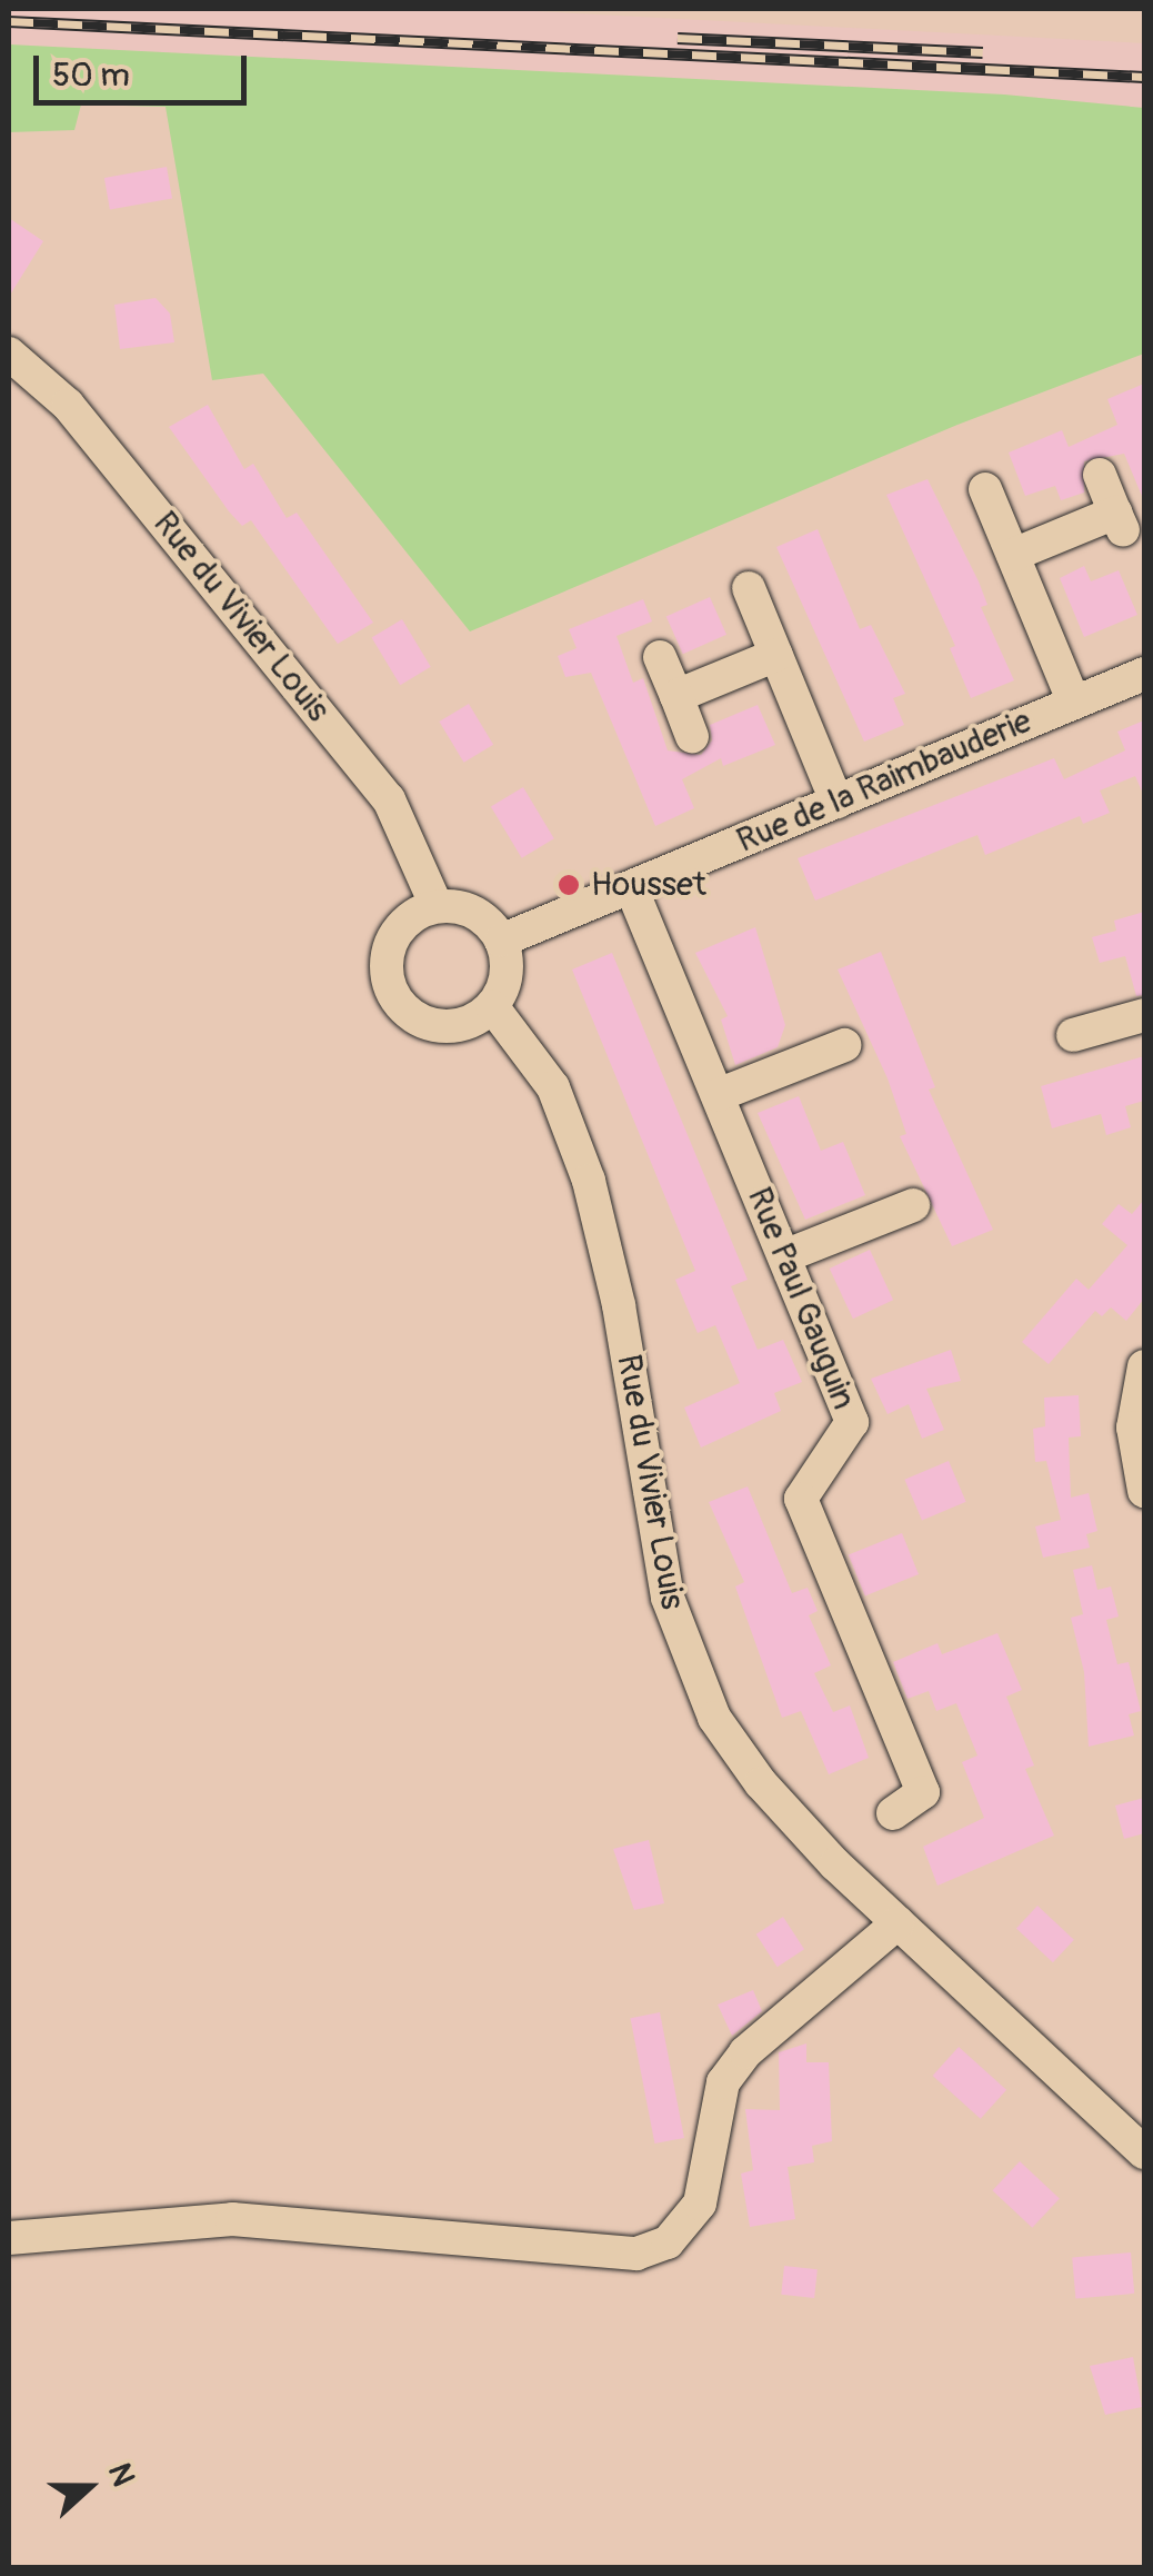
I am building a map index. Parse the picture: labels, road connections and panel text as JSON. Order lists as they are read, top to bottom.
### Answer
{
  "streets": {
    "street": ["Rue du Vivier Louis", "Rue de la Raimbauderie", "Rue Paul Gauguin"]
  },
  "crossings": [
    ["Rue du Vivier Louis", "Rue de la Raimbauderie"],
    ["Rue de la Raimbauderie", "Rue Paul Gauguin"]
  ],
  "places": ["Housset"],
  "scale_bar": "50 m",
  "north": "right"
}
